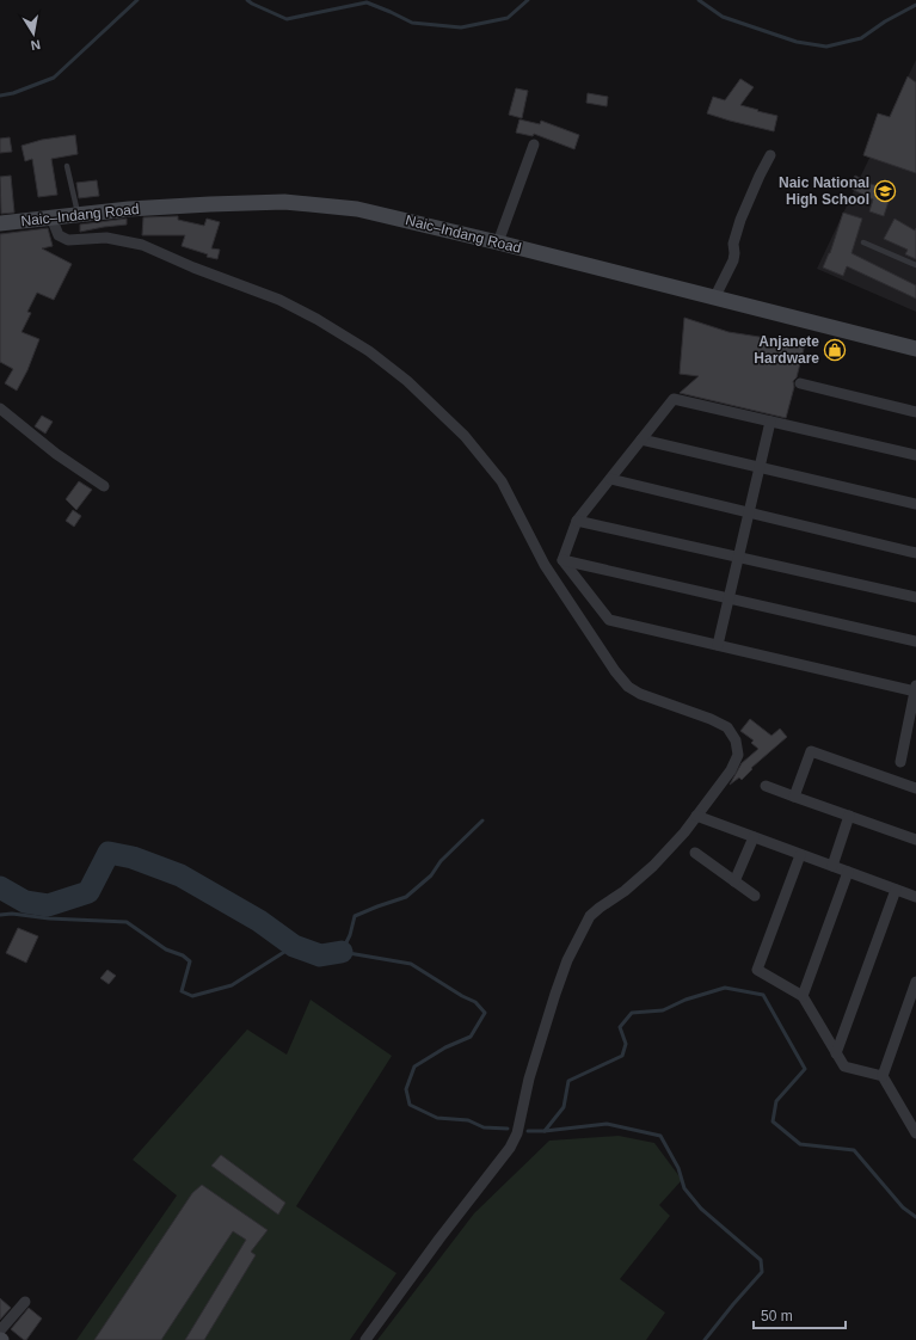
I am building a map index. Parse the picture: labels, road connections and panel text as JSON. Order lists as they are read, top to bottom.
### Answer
{
  "streets": {
    "main road": ["Naic–Indang Road"]
  },
  "places": {
    "school or university": ["Naic National High School"],
    "shop": ["Anjanete Hardware"]
  },
  "scale_bar": "50 m",
  "north": "bottom"
}
